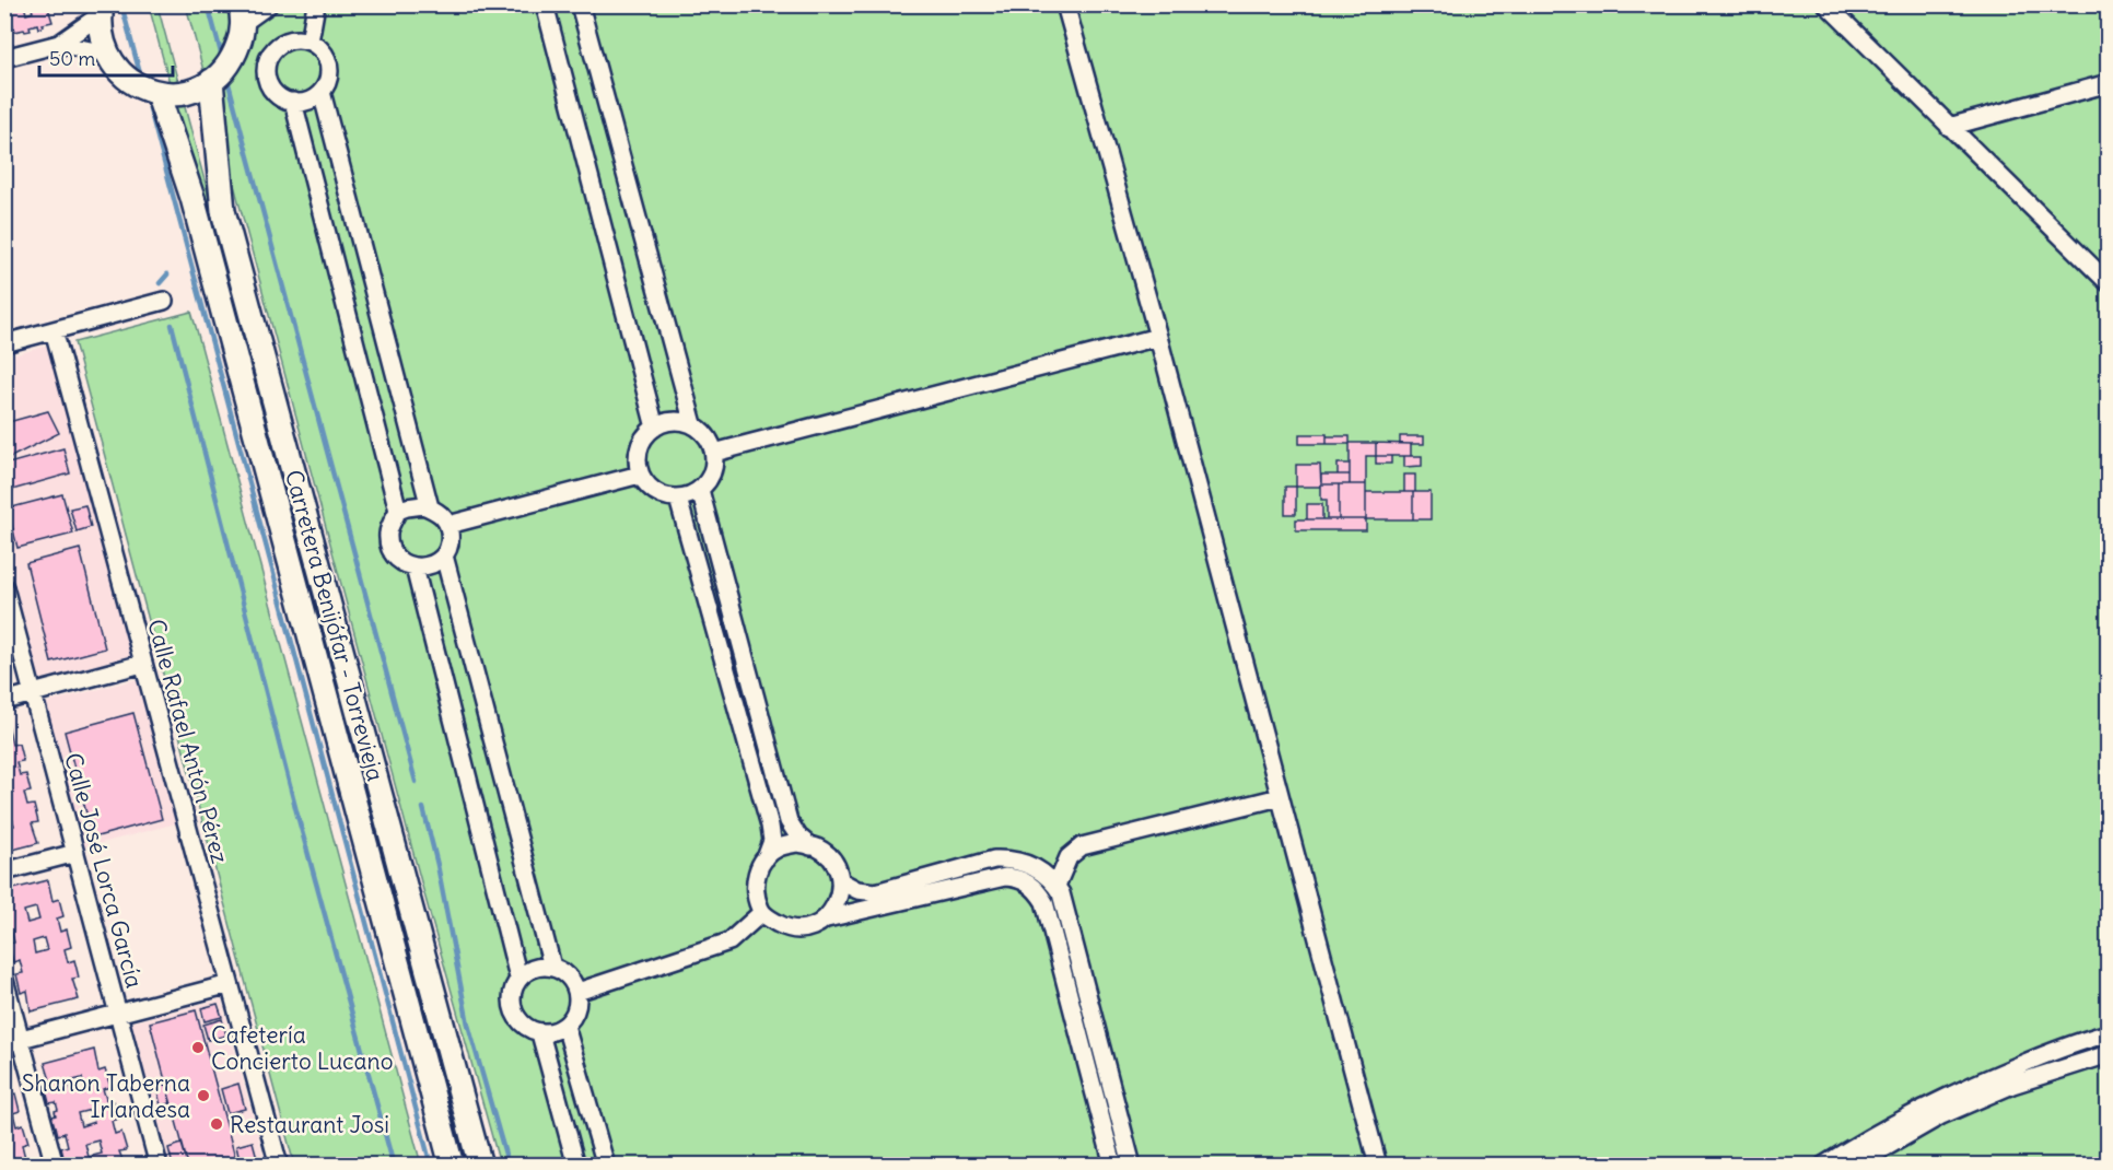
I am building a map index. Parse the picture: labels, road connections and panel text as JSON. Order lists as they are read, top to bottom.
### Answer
{
  "streets": {
    "main road": ["Carretera Benijófar - Torrevieja"],
    "street": ["Calle Rafael Antón Pérez", "Calle José Lorca García"]
  },
  "places": ["Cafetería Concierto Lucano", "Shanon Taberna Irlandesa", "Restaurant Josi"],
  "scale_bar": "50 m"
}
